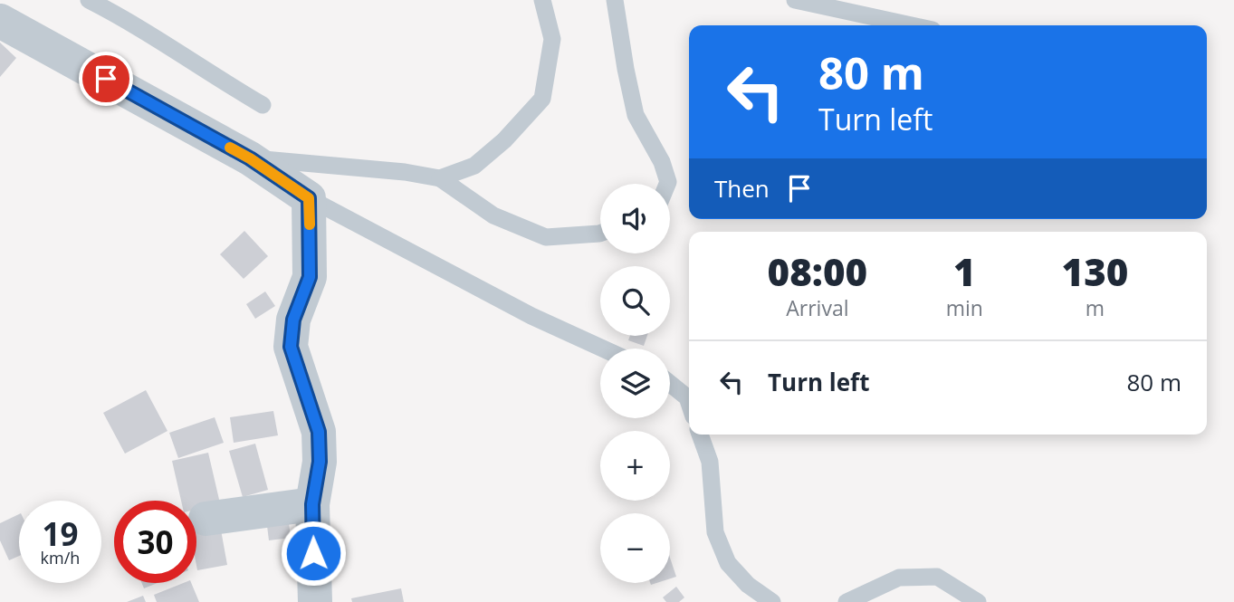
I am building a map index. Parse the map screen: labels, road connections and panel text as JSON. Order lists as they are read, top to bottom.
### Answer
{
  "page": {
    "turn": ["80 m", "Turn left"],
    "then": "Then",
    "map_buttons": ["+", "−"],
    "eta": [
      "08:00",
      "Arrival",
      "1",
      "min",
      "130",
      "m"
    ],
    "list": [
      {
        "name": "Turn left",
        "value": "80 m"
      }
    ],
    "speed": "19 km/h",
    "limit": "30"
  }
}
